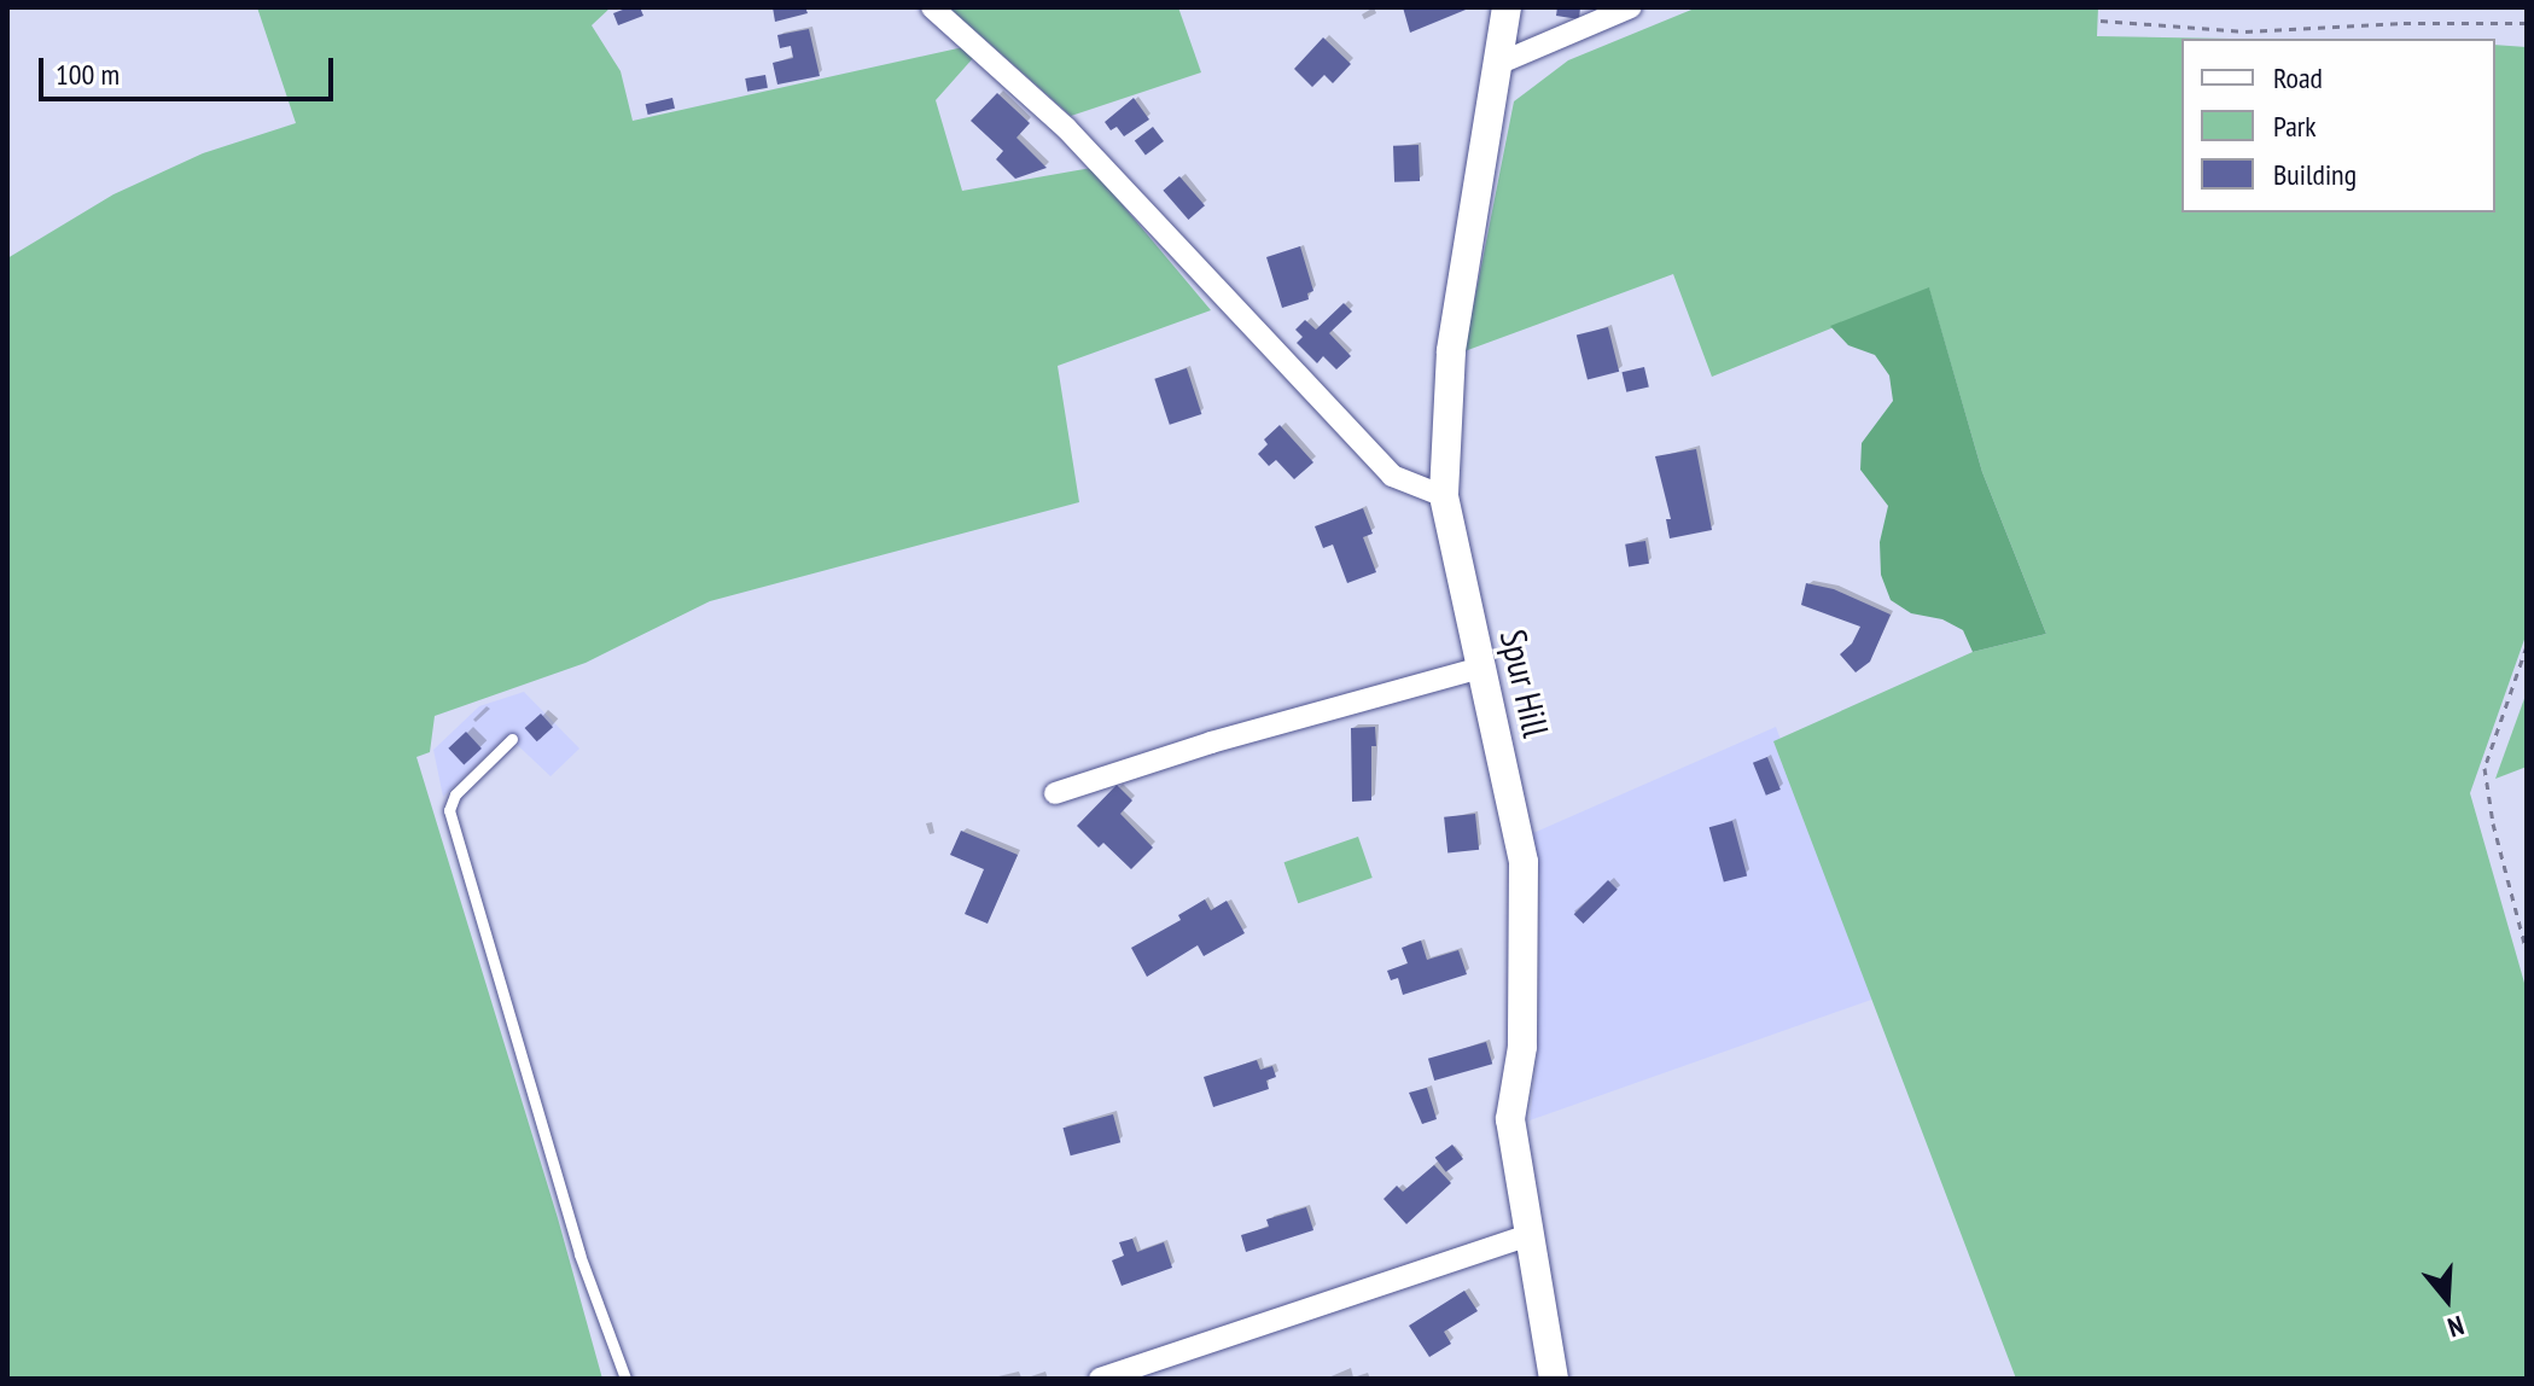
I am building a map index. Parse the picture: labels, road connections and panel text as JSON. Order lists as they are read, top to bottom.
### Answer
{
  "streets": {
    "street": ["Spur Hill"]
  },
  "legend": ["Road", "Park", "Building"],
  "scale_bar": "100 m",
  "north": "bottom"
}
